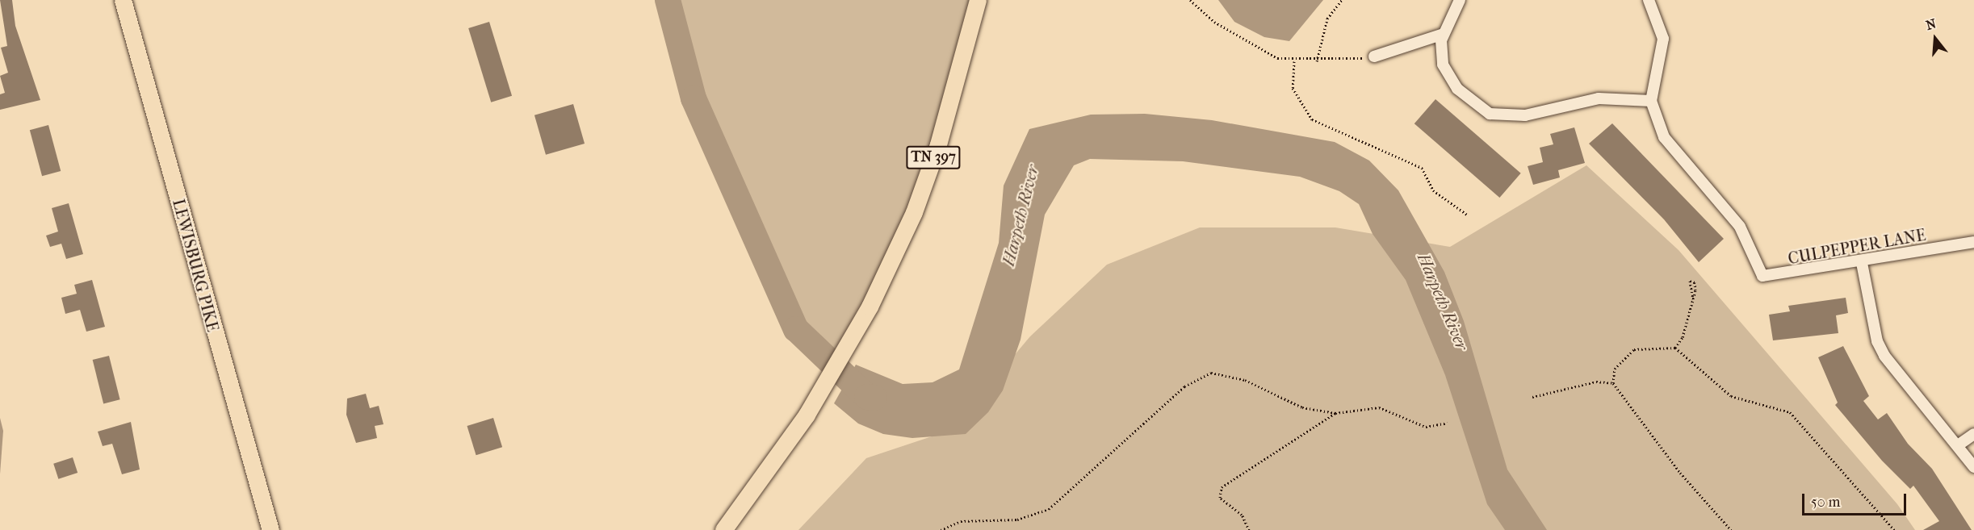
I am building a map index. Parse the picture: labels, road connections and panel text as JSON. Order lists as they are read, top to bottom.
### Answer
{
  "streets": {
    "main road": ["TN 397", "LEWISBURG PIKE"],
    "street": ["CULPEPPER LANE"]
  },
  "water": ["Harpeth River"],
  "scale_bar": "50 m",
  "north": "top"
}
